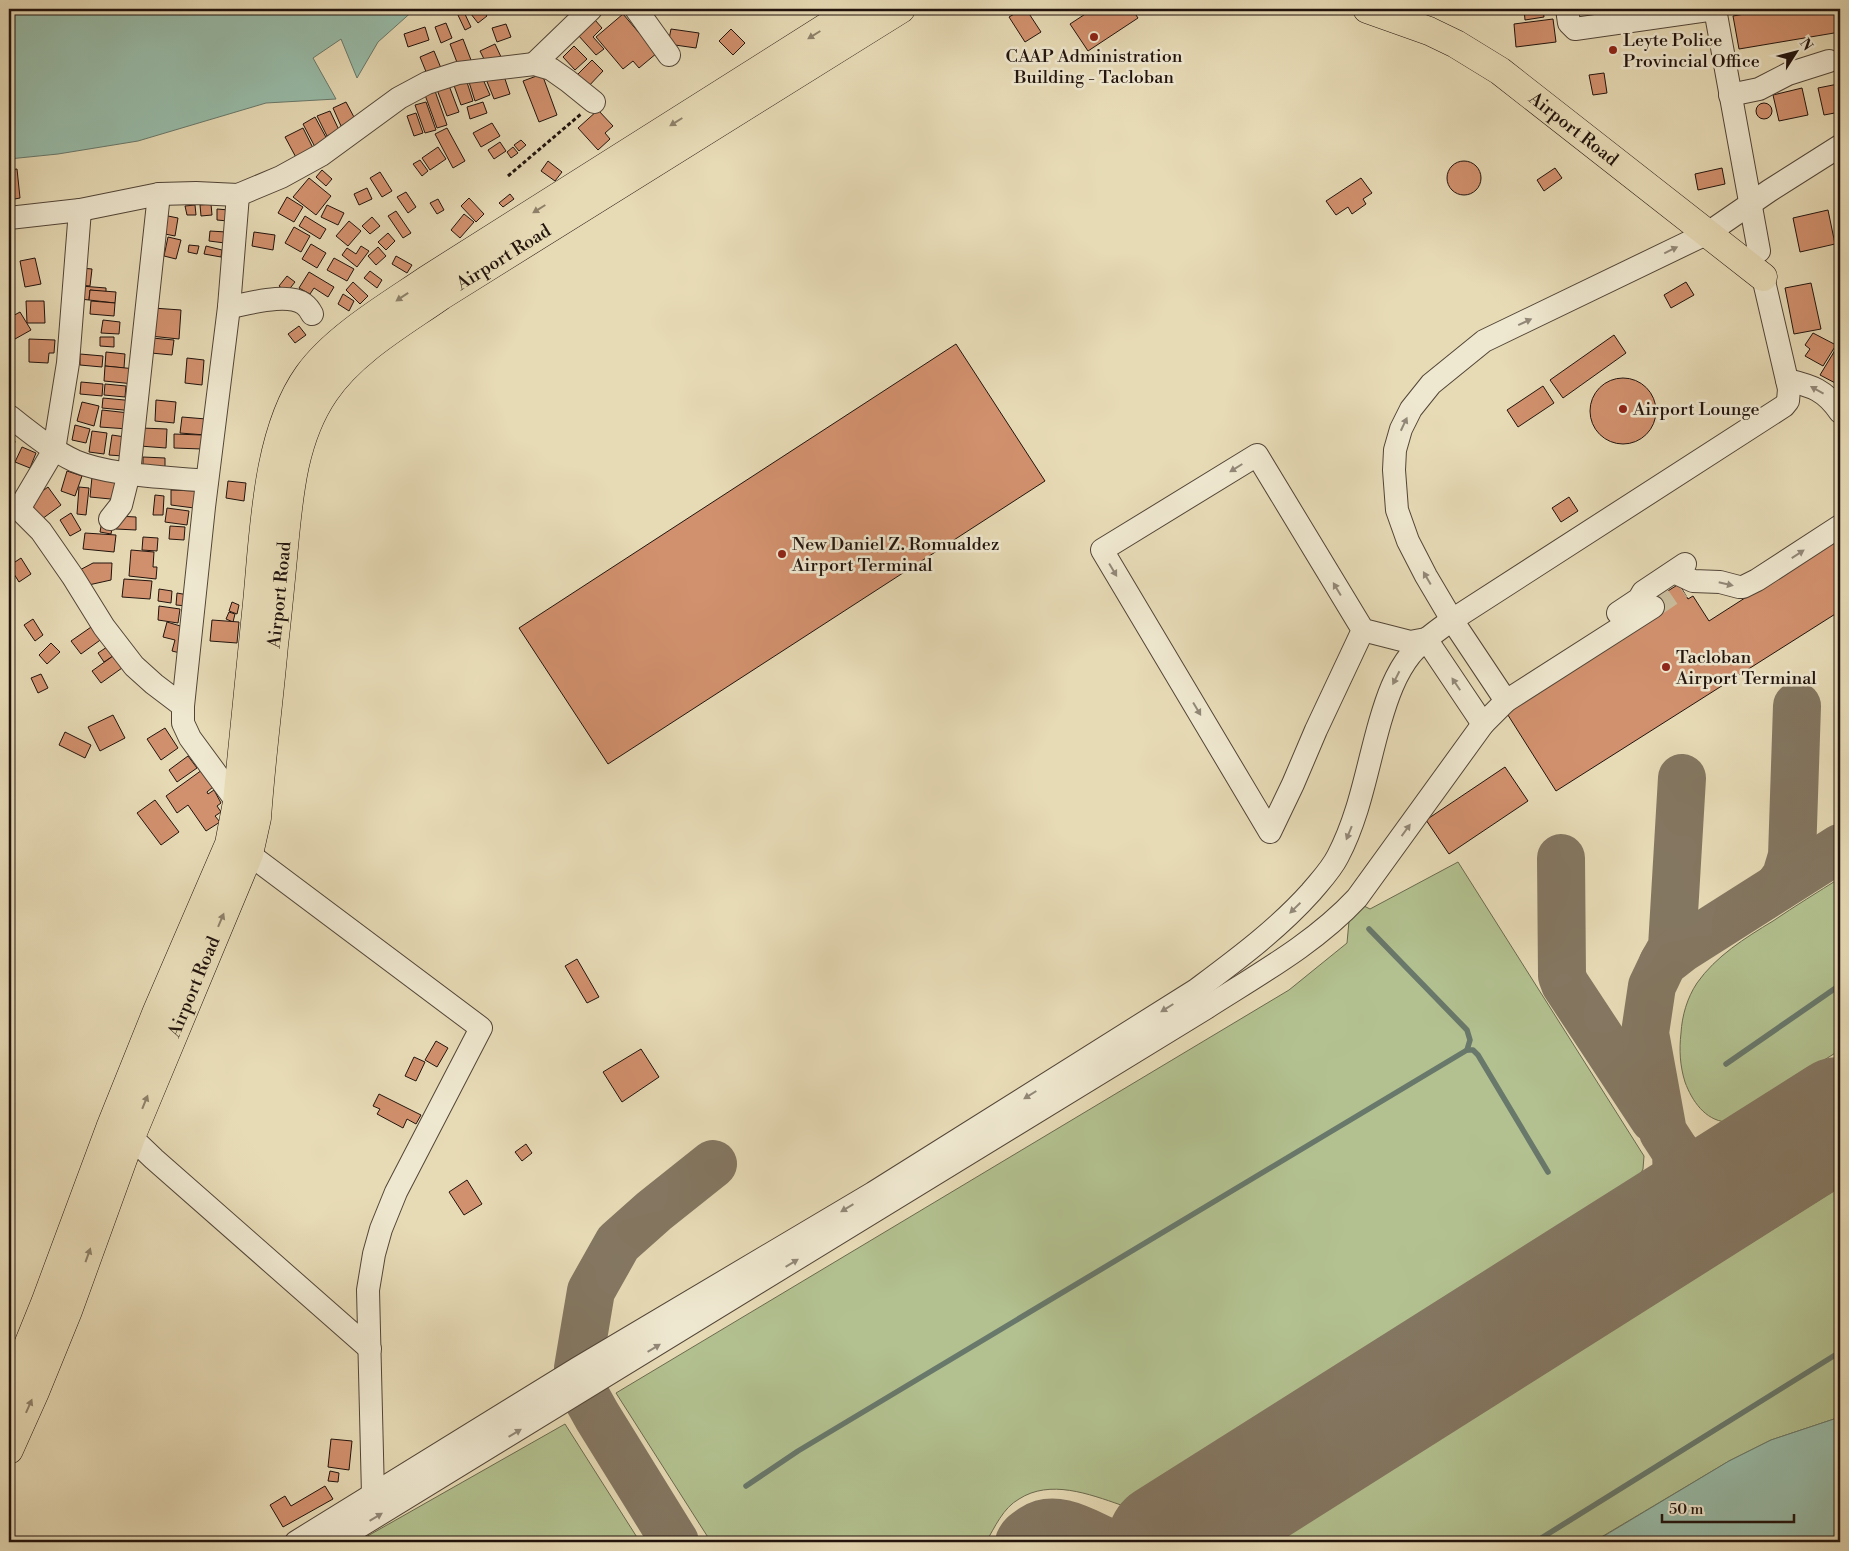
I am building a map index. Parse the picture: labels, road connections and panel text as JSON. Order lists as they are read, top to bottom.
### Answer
{
  "streets": {
    "main road": ["Airport Road"]
  },
  "places": [
    "CAAP Administration Building - Tacloban",
    "Leyte Police Provincial Office",
    "Airport Lounge",
    "New Daniel Z. Romualdez Airport Terminal",
    "Tacloban Airport Terminal"
  ],
  "scale_bar": "50 m",
  "north": "top right"
}
